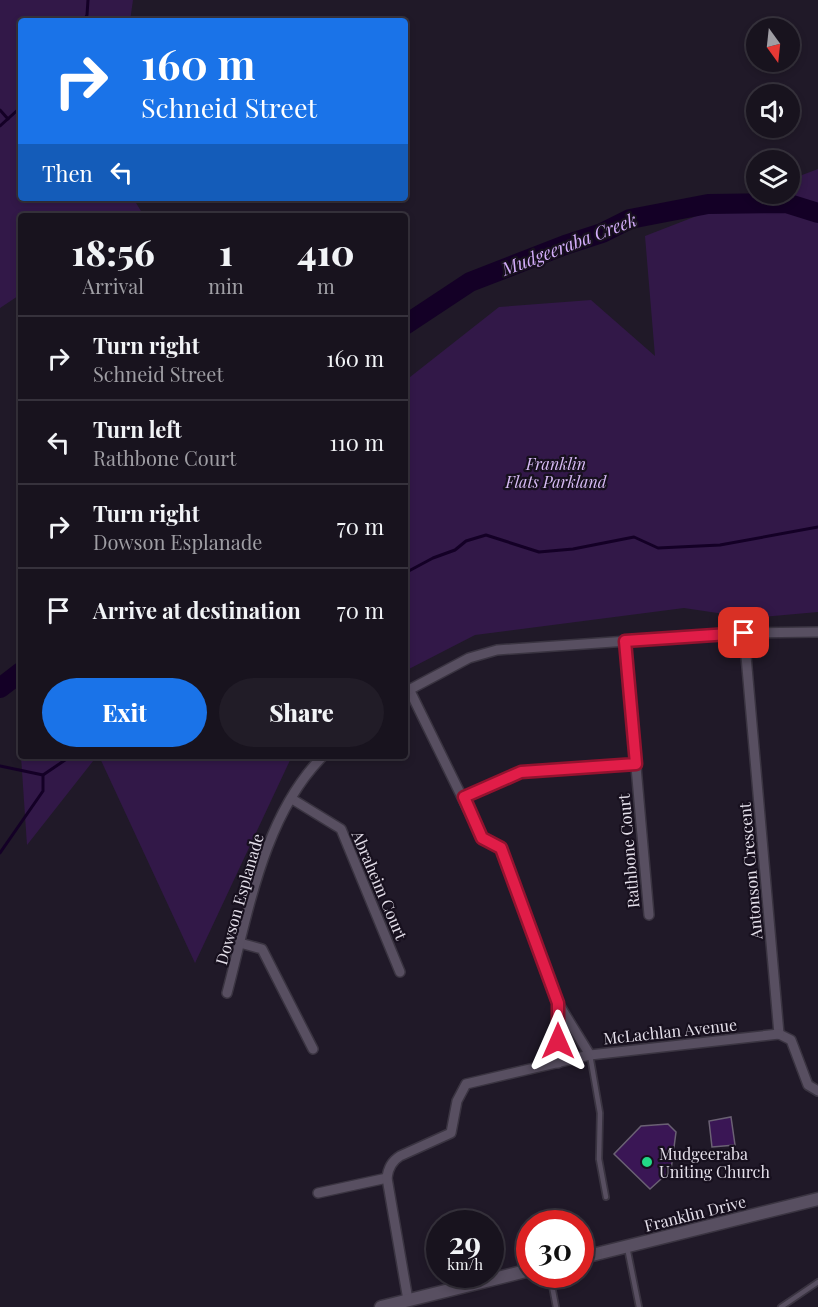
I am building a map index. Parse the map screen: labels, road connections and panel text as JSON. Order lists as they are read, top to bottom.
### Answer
{
  "streets": {
    "main road": ["Franklin Drive"],
    "street": [
      "Rathbone Court",
      "Antonson Crescent",
      "Abraheim Court",
      "Dowson Esplanade",
      "McLachlan Avenue"
    ]
  },
  "crossings": [
    ["Antonson Crescent", "McLachlan Avenue"],
    ["Abraheim Court", "Dowson Esplanade"]
  ],
  "water": ["Mudgeeraba Creek"],
  "parks": ["Franklin Flats Parkland"],
  "places": ["Mudgeeraba Uniting Church"],
  "north": "bottom",
  "page": {
    "turn": ["160 m", "Schneid Street"],
    "then": "Then",
    "eta": [
      "18:56",
      "Arrival",
      "1",
      "min",
      "410",
      "m"
    ],
    "list": [
      {
        "name": "Turn right",
        "note": "Schneid Street",
        "value": "160 m"
      },
      {
        "name": "Turn left",
        "note": "Rathbone Court",
        "value": "110 m"
      },
      {
        "name": "Turn right",
        "note": "Dowson Esplanade",
        "value": "70 m"
      },
      {
        "name": "Arrive at destination",
        "value": "70 m"
      }
    ],
    "buttons": ["Exit", "Share"],
    "speed": "29 km/h",
    "limit": "30"
  }
}
